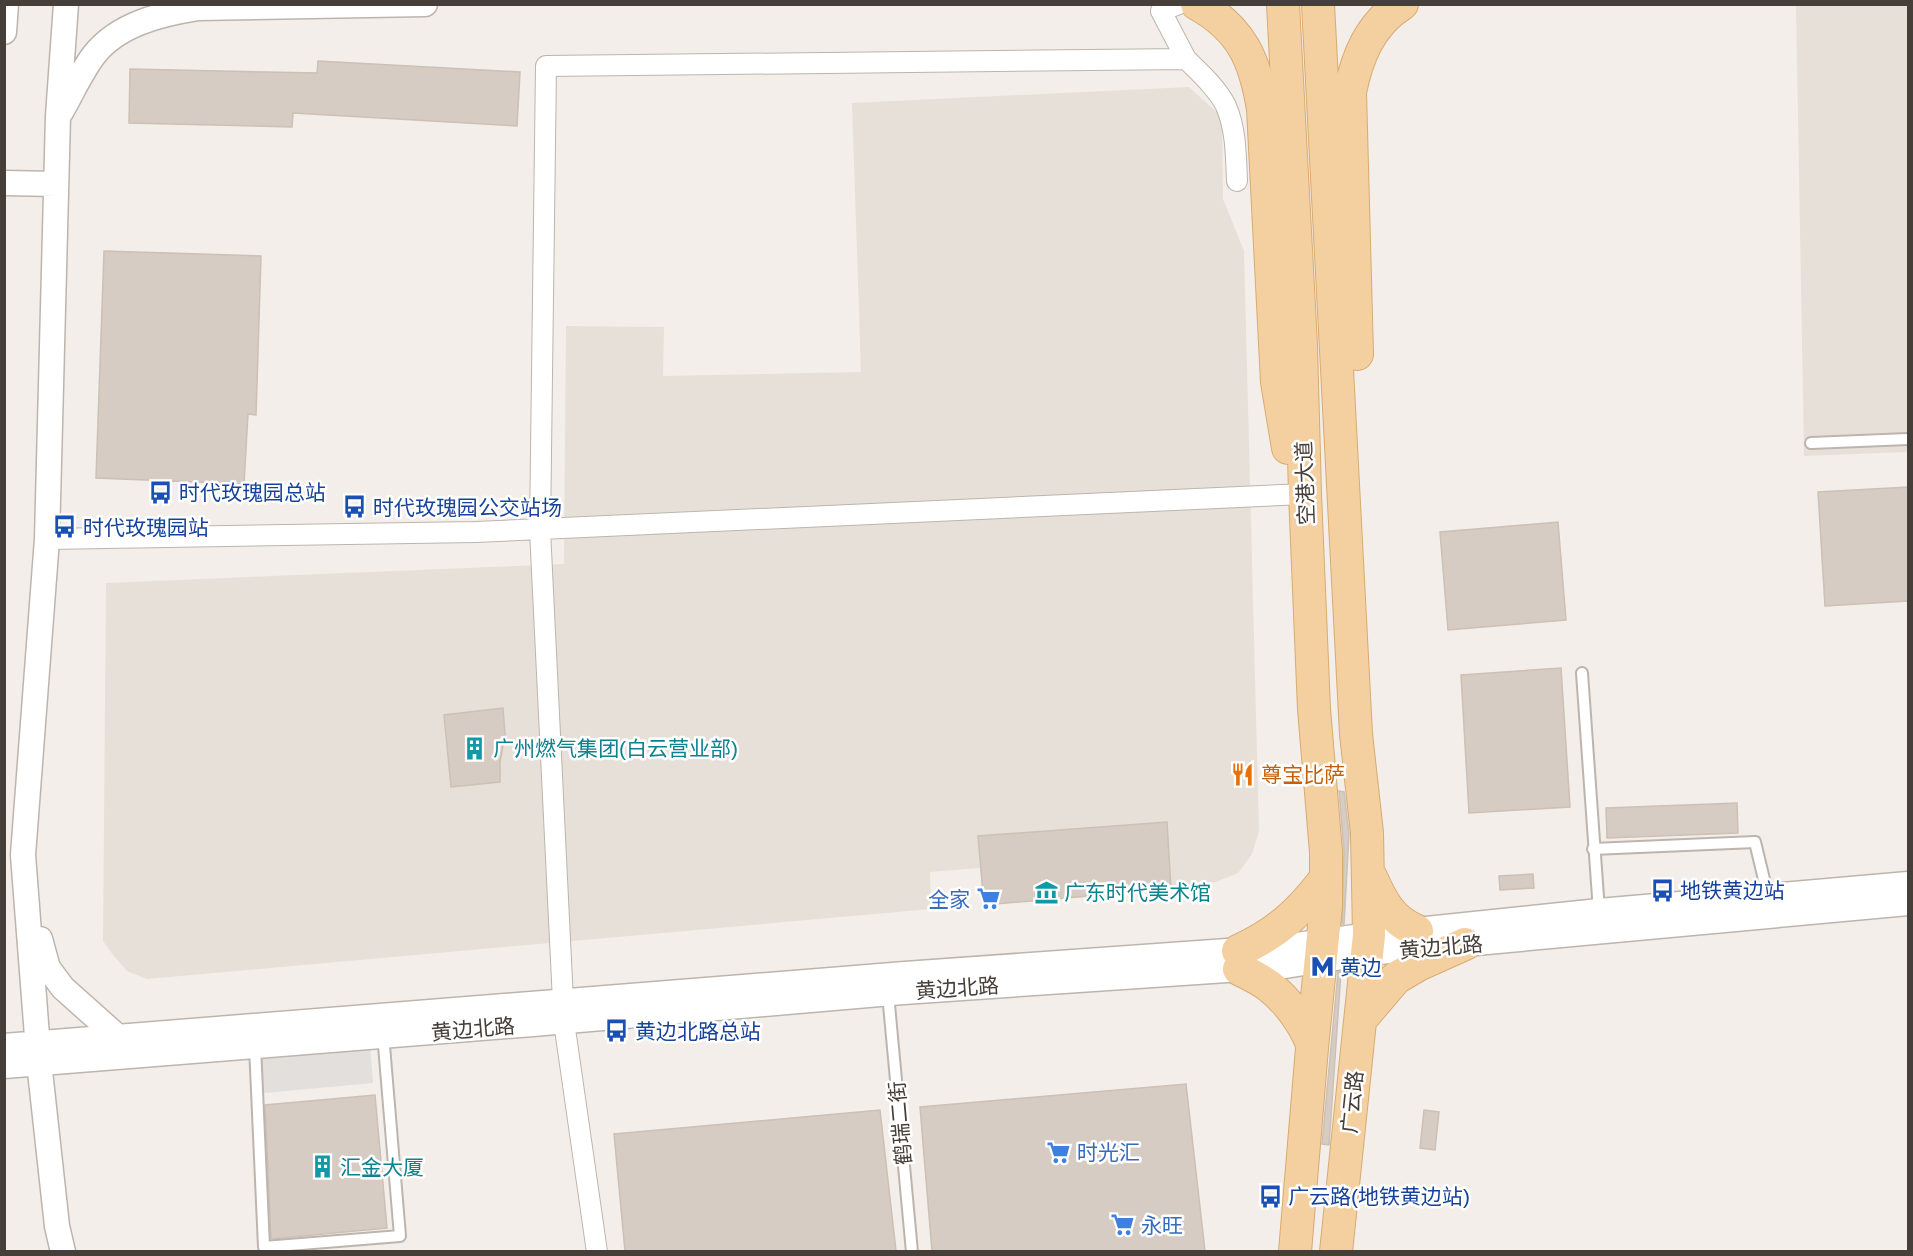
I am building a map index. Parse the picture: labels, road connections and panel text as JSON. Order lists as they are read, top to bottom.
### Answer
{
  "streets": {
    "main road": ["空港大道", "广云路"],
    "street": ["黄边北路"],
    "lane": ["鹤瑞二街"]
  },
  "crossings": [
    ["空港大道", "黄边北路"],
    ["空港大道", "广云路"],
    ["黄边北路", "广云路"],
    ["黄边北路", "鹤瑞二街"]
  ],
  "places": {
    "bus stop": [
      "时代玫瑰园总站",
      "时代玫瑰园公交站场",
      "时代玫瑰园站",
      "地铁黄边站",
      "黄边北路总站",
      "广云路(地铁黄边站)"
    ],
    "building": ["广州燃气集团(白云营业部)", "汇金大厦"],
    "restaurant": ["尊宝比萨"],
    "museum": ["广东时代美术馆"],
    "supermarket": ["全家", "时光汇", "永旺"],
    "metro station": ["黄边"]
  }
}
